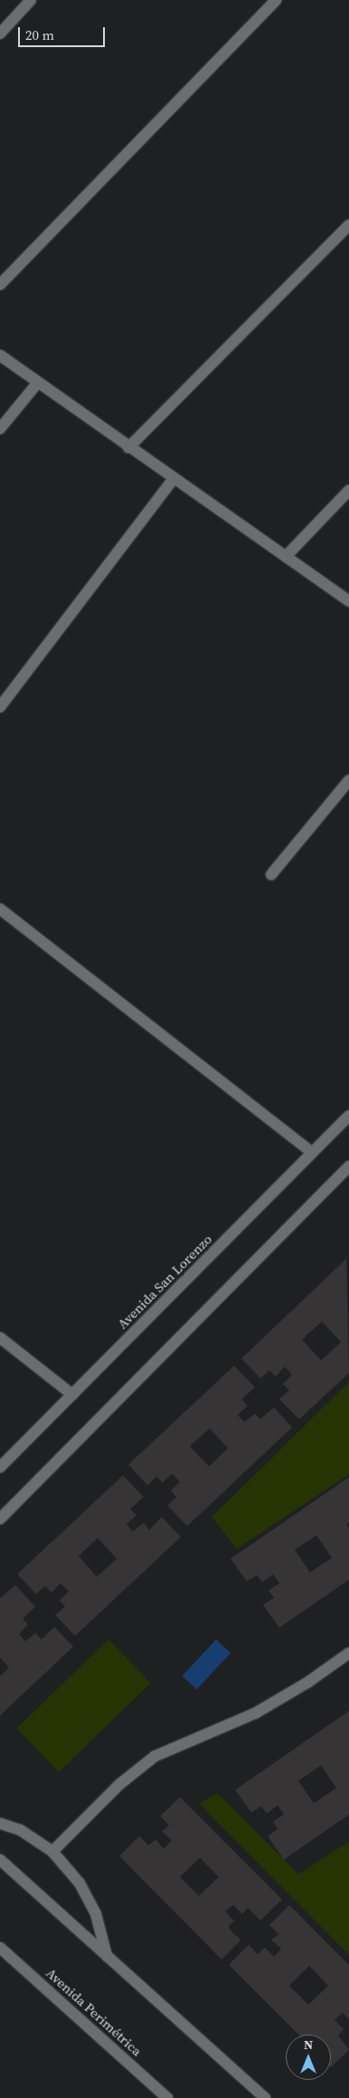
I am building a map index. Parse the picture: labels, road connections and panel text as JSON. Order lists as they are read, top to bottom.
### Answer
{
  "streets": {
    "street": ["Avenida San Lorenzo", "Avenida Perimétrica"]
  },
  "scale_bar": "20 m",
  "north": "top"
}
